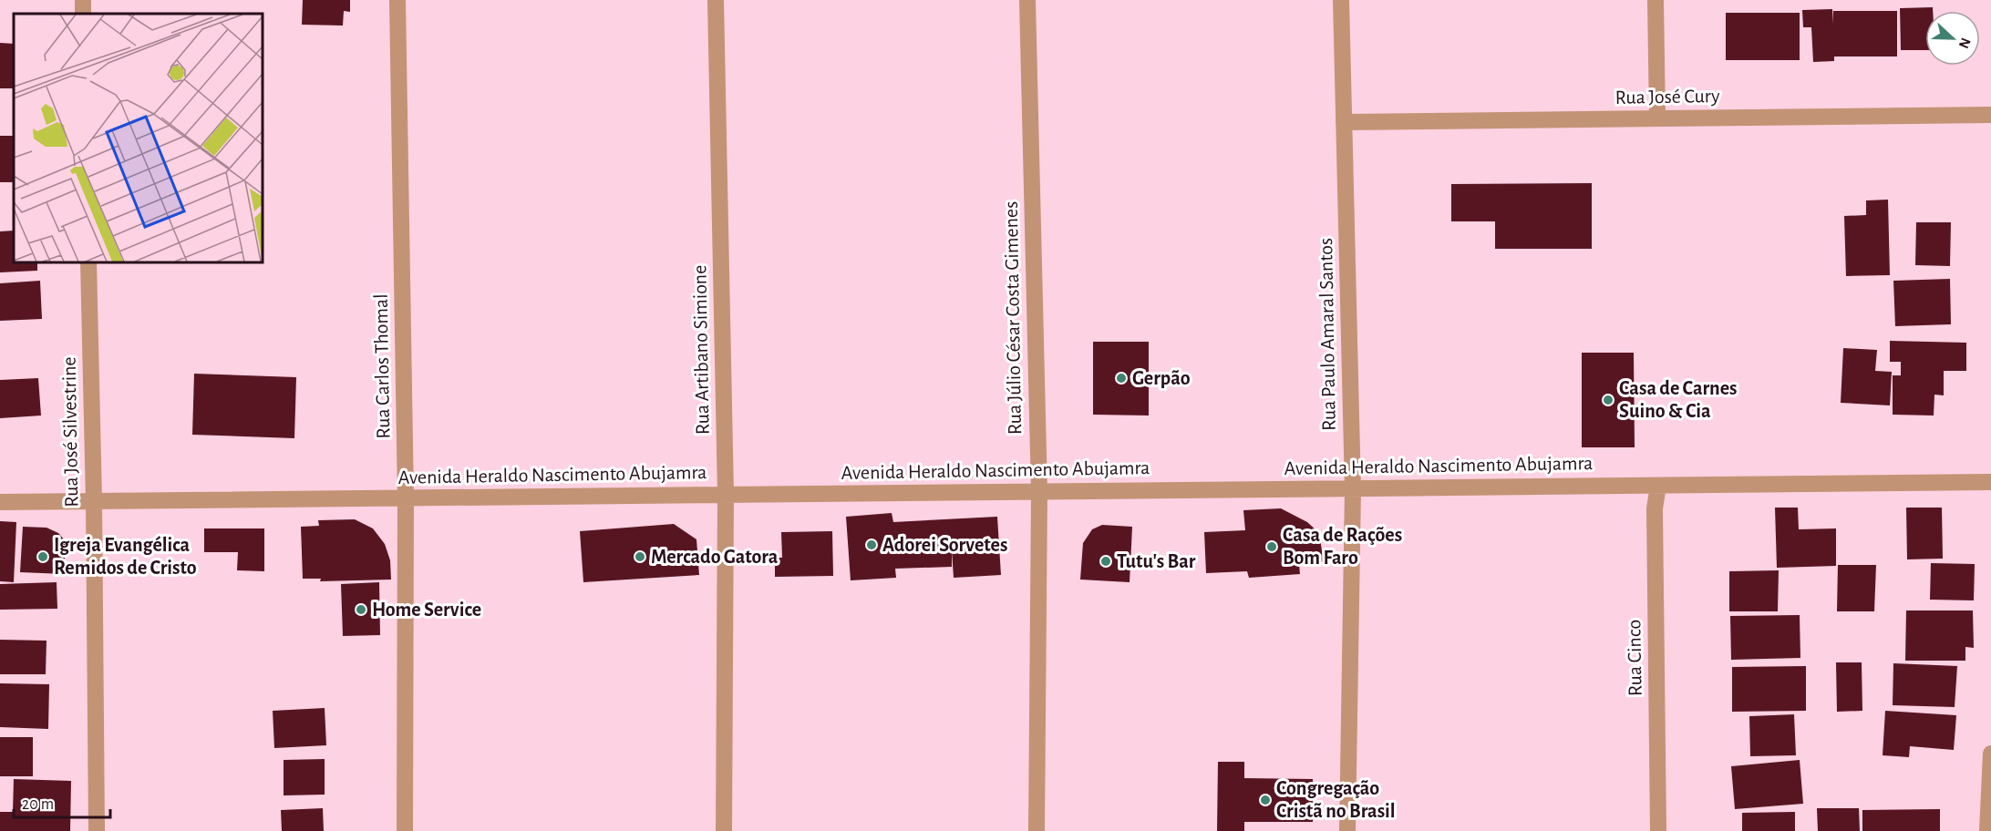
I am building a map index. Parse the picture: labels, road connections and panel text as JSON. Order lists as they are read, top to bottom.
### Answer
{
  "streets": {
    "street": [
      "Rua José Cury",
      "Rua Júlio César Costa Gimenes",
      "Rua Paulo Amaral Santos",
      "Rua Artibano Simione",
      "Rua Carlos Thomal",
      "Rua José Silvestrine",
      "Avenida Heraldo Nascimento Abujamra",
      "Rua Cinco"
    ]
  },
  "crossings": [
    ["Rua José Cury", "Rua Paulo Amaral Santos"],
    ["Rua Júlio César Costa Gimenes", "Avenida Heraldo Nascimento Abujamra"],
    ["Rua Paulo Amaral Santos", "Avenida Heraldo Nascimento Abujamra"],
    ["Rua Artibano Simione", "Avenida Heraldo Nascimento Abujamra"],
    ["Rua Carlos Thomal", "Avenida Heraldo Nascimento Abujamra"],
    ["Rua José Silvestrine", "Avenida Heraldo Nascimento Abujamra"],
    ["Avenida Heraldo Nascimento Abujamra", "Rua Cinco"]
  ],
  "places": [
    "Gerpão",
    "Casa de Carnes Suino & Cia",
    "Adorei Sorvetes",
    "Casa de Rações Bom Faro",
    "Igreja Evangélica Remidos de Cristo",
    "Mercado Gatora",
    "Tutu's Bar",
    "Home Service",
    "Congregação Cristã no Brasil"
  ],
  "scale_bar": "20 m",
  "north": "right"
}
